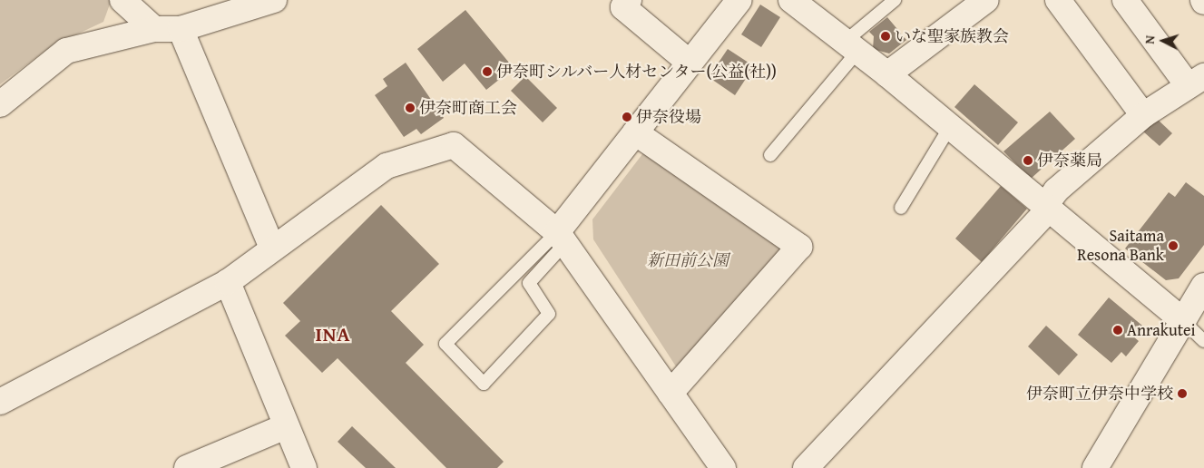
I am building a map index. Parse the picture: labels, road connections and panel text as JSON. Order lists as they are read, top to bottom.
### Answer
{
  "districts": ["INA"],
  "parks": ["新田前公園"],
  "places": [
    "いな聖家族教会",
    "伊奈町シルバー人材センター(公益(社))",
    "伊奈町商工会",
    "伊奈役場",
    "伊奈薬局",
    "Saitama Resona Bank",
    "Anrakutei",
    "伊奈町立伊奈中学校"
  ],
  "north": "left"
}
